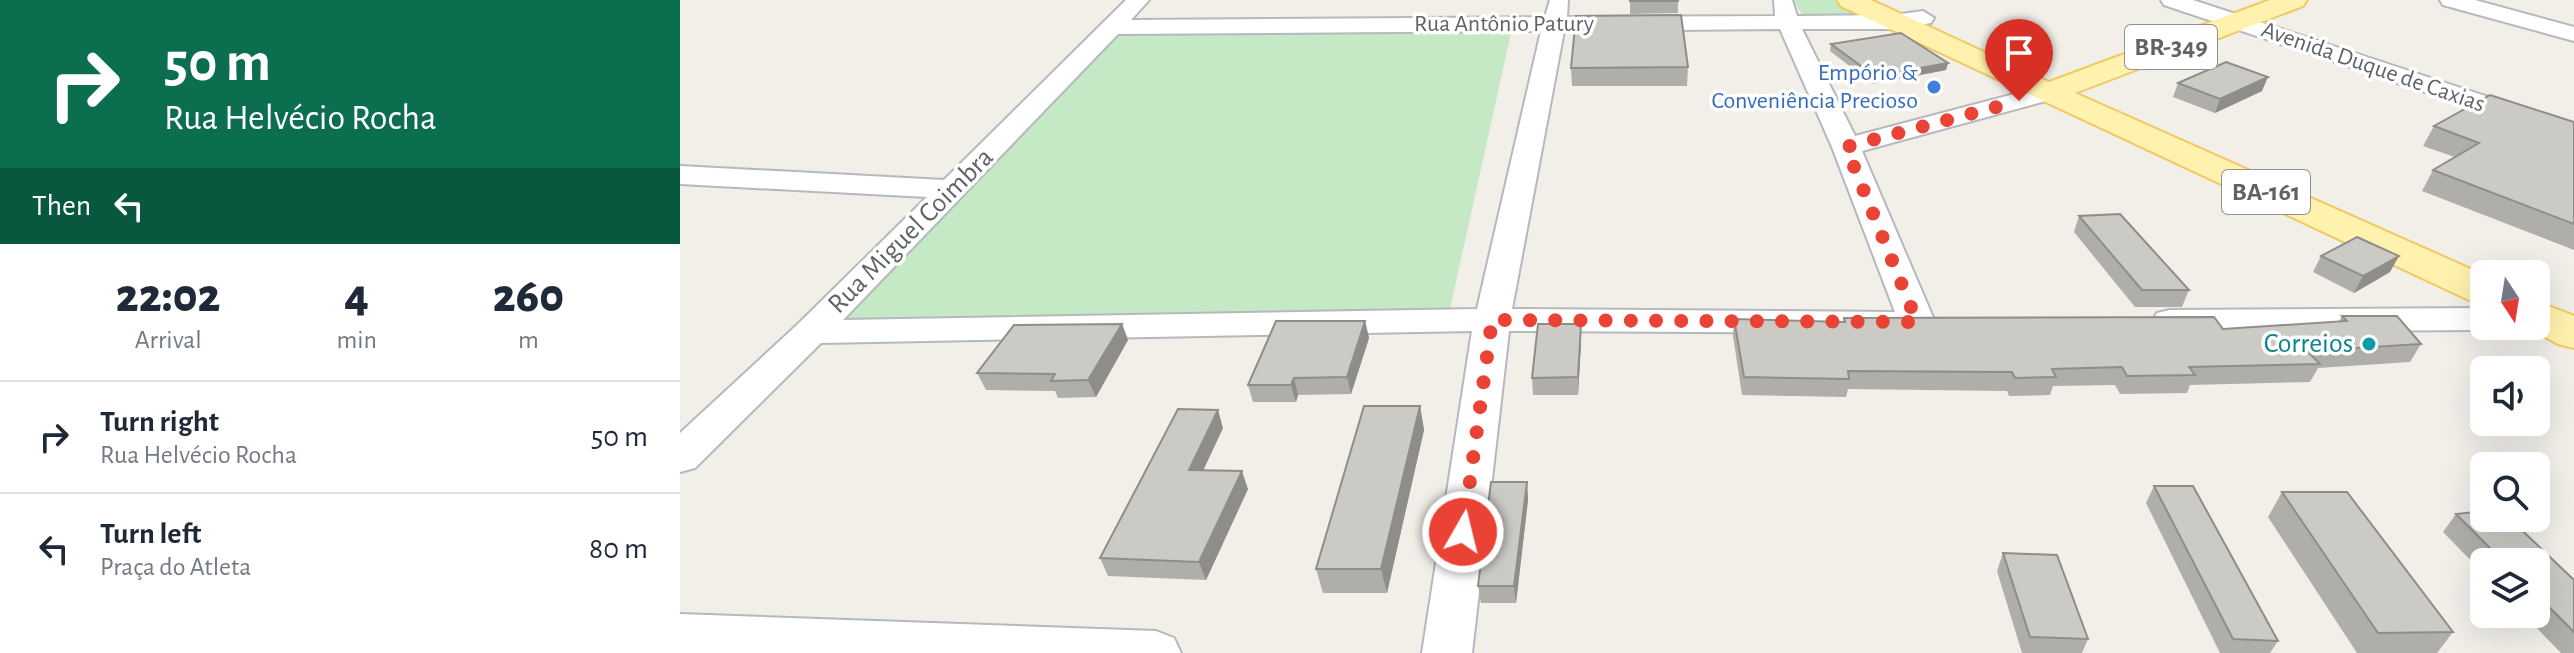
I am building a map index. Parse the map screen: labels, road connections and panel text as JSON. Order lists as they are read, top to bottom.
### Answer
{
  "streets": {
    "main road": ["BR-349", "BA-161"],
    "street": ["Rua Antônio Patury", "Avenida Duque de Caxias", "Rua Miguel Coimbra"]
  },
  "crossings": [
    ["Rua Antônio Patury", "Rua Miguel Coimbra"],
    ["BR-349", "Avenida Duque de Caxias"],
    ["BR-349", "BA-161"]
  ],
  "places": ["Empório & Conveniência Precioso", "Correios"],
  "north": "bottom",
  "page": {
    "turn": ["50 m", "Rua Helvécio Rocha"],
    "then": "Then",
    "eta": [
      "22:02",
      "Arrival",
      "4",
      "min",
      "260",
      "m"
    ],
    "list": [
      {
        "name": "Turn right",
        "note": "Rua Helvécio Rocha",
        "value": "50 m"
      },
      {
        "name": "Turn left",
        "note": "Praça do Atleta",
        "value": "80 m"
      }
    ]
  }
}
